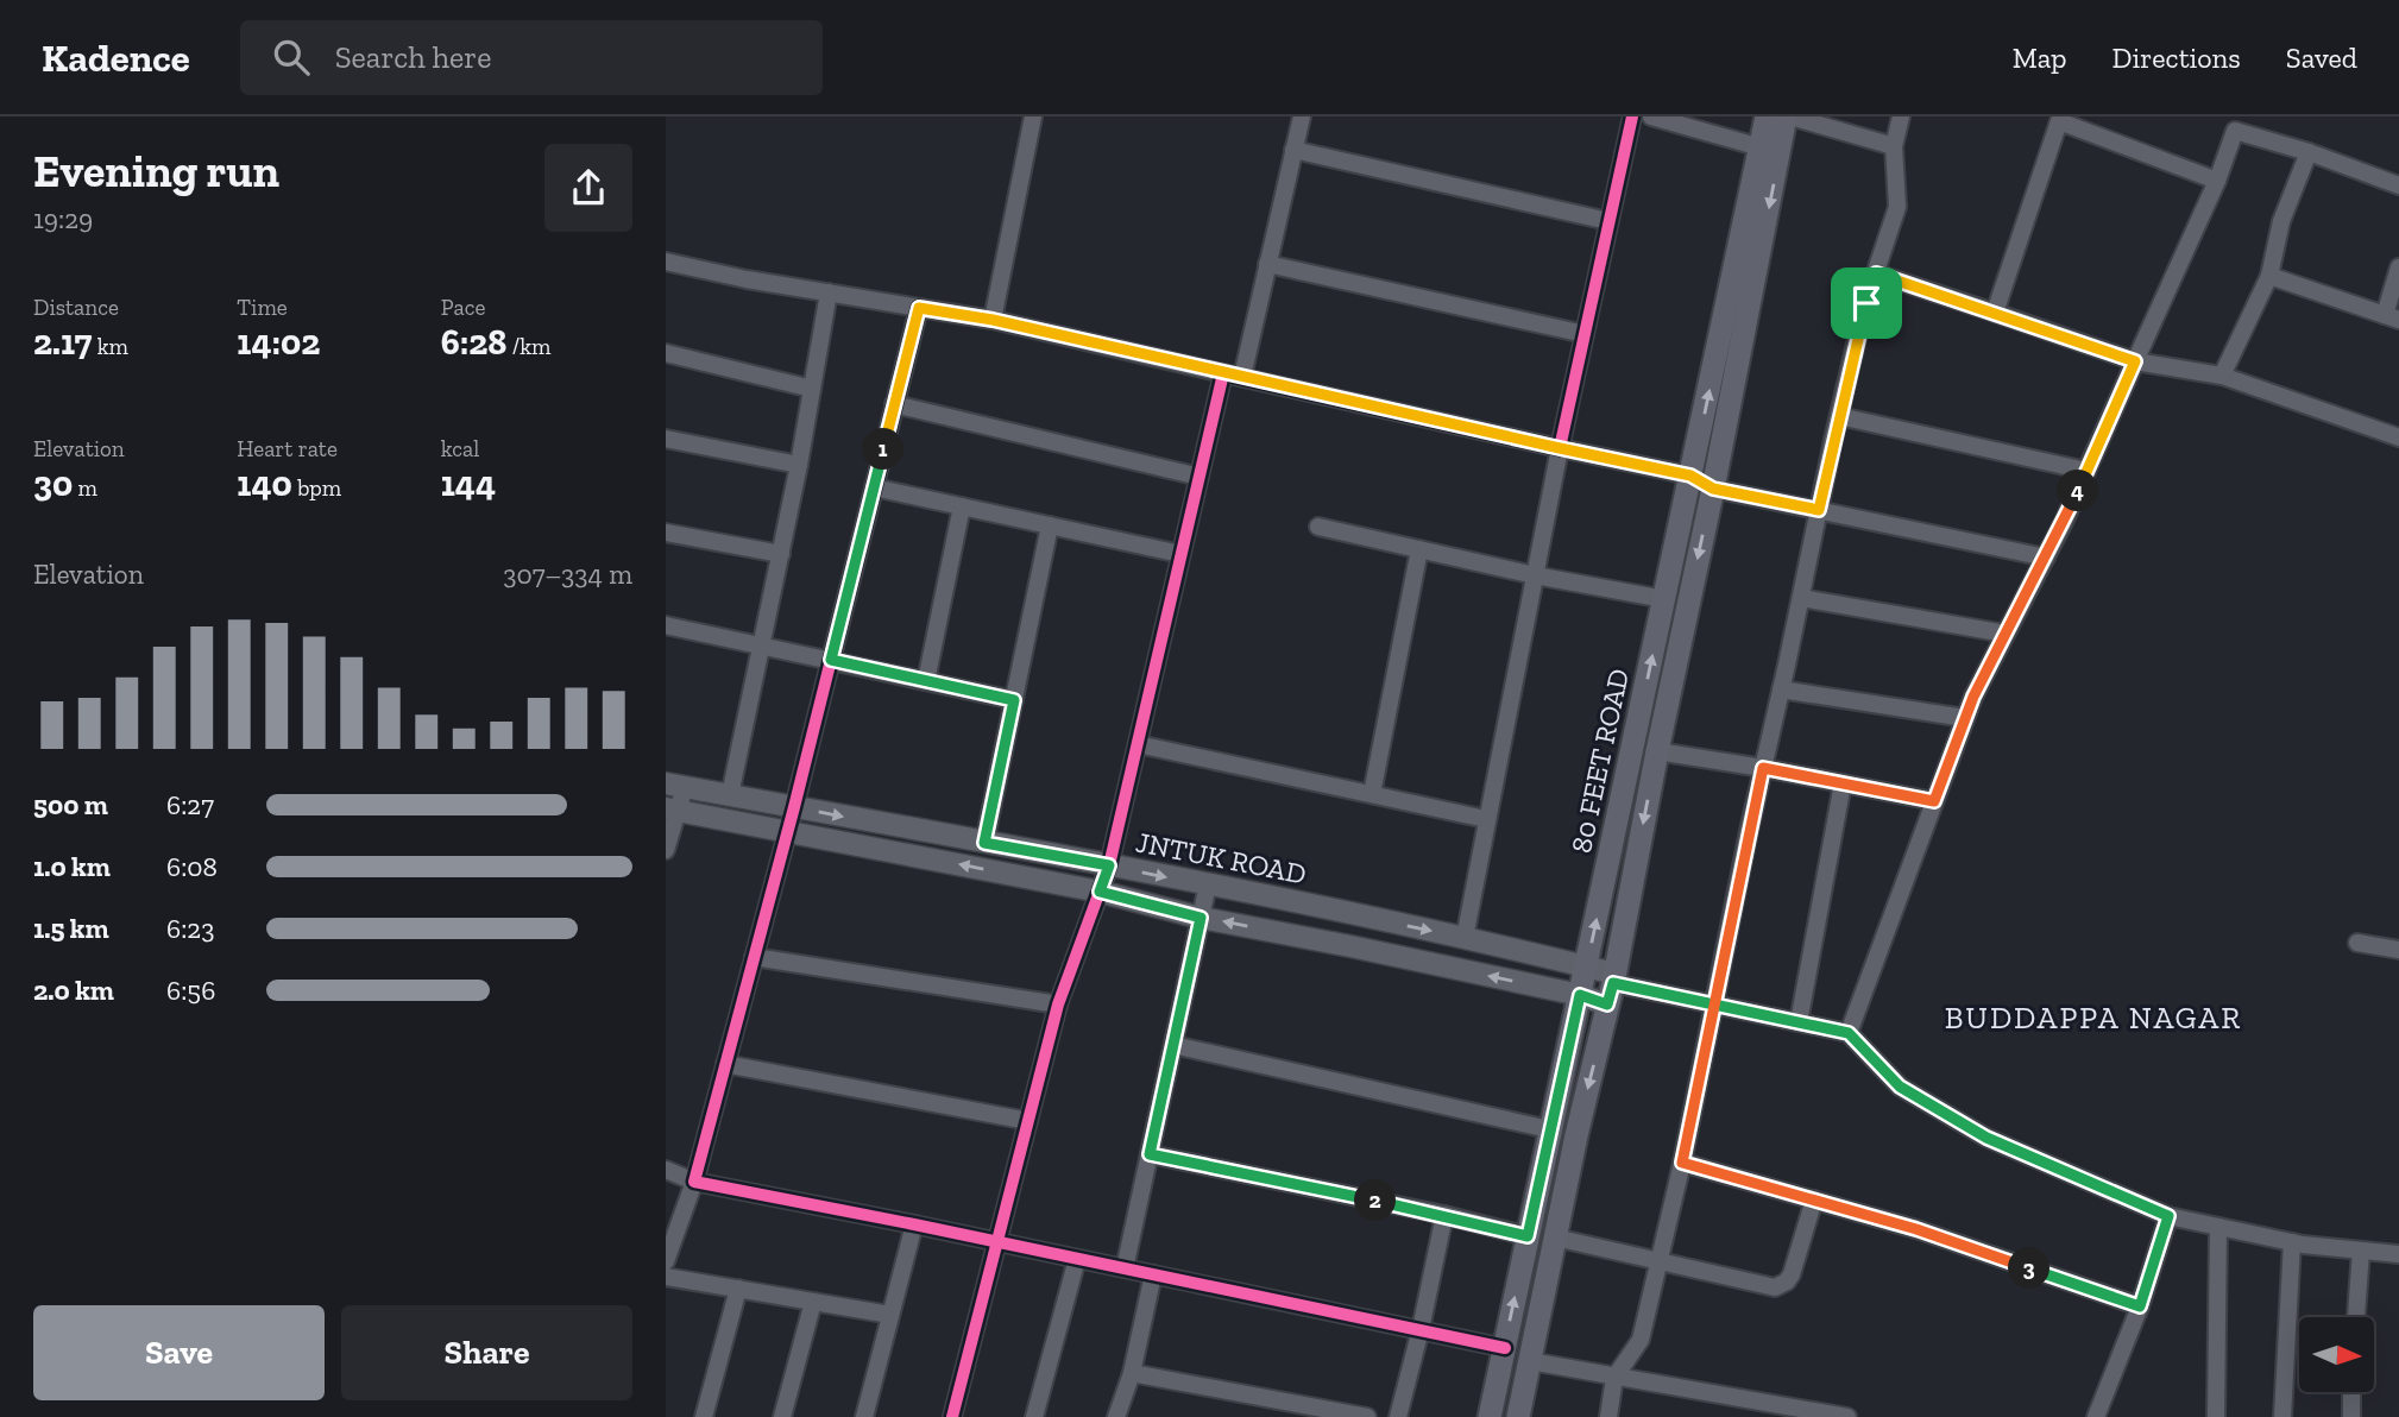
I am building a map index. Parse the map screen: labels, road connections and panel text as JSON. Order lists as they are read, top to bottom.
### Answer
{
  "streets": {
    "main road": ["80 FEET ROAD"],
    "street": ["JNTUK ROAD"]
  },
  "crossings": [
    ["80 FEET ROAD", "JNTUK ROAD"]
  ],
  "districts": ["BUDDAPPA NAGAR"],
  "north": "right",
  "page": {
    "header": "Kadence",
    "search": "Search here",
    "nav": ["Map", "Directions", "Saved"],
    "heading": ["Evening run", "19:29"],
    "stats": [
      ["Distance", "2.17 km"],
      ["Time", "14:02"],
      ["Pace", "6:28 /km"],
      ["Elevation", "30 m"],
      ["Heart rate", "140 bpm"],
      ["kcal", "144"]
    ],
    "pins": [
      "1",
      "4",
      "2",
      "3"
    ],
    "chart": ["Elevation", "307–334 m"],
    "list": [
      {
        "name": "500 m",
        "note": "6:27"
      },
      {
        "name": "1.0 km",
        "note": "6:08"
      },
      {
        "name": "1.5 km",
        "note": "6:23"
      },
      {
        "name": "2.0 km",
        "note": "6:56"
      }
    ],
    "buttons": ["Save", "Share"]
  }
}
